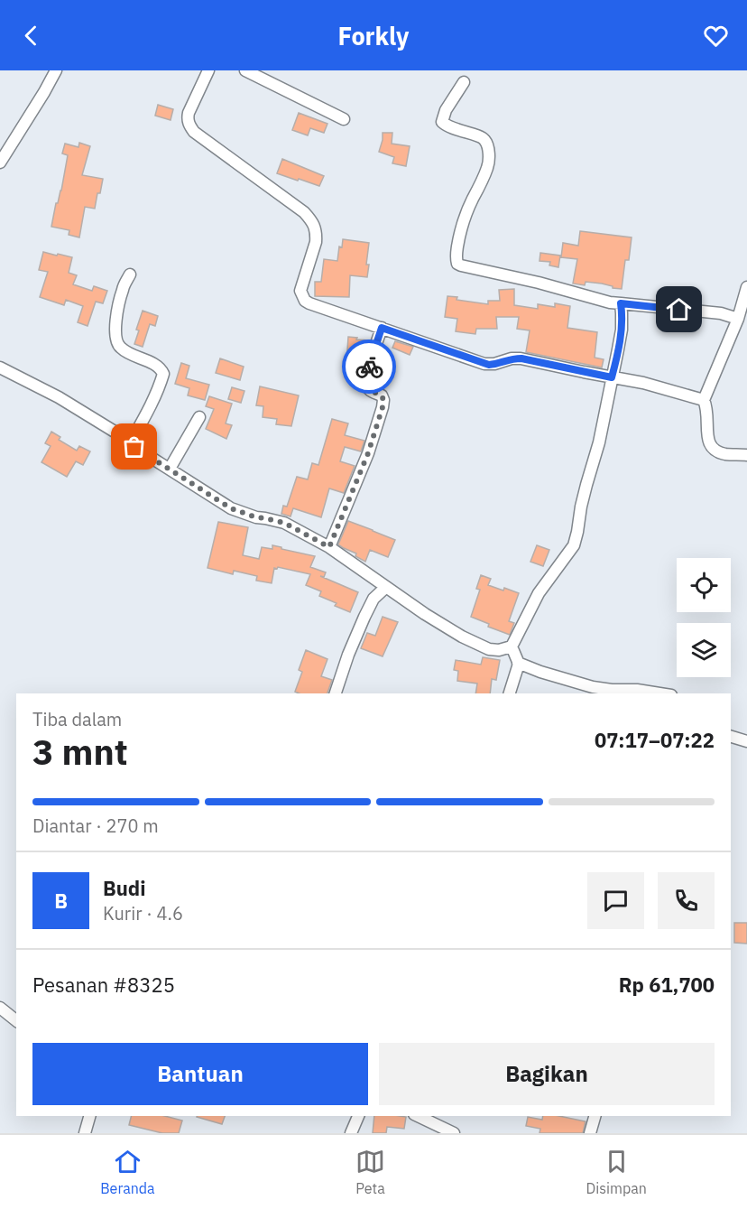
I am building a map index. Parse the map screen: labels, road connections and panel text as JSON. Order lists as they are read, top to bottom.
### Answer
{
  "page": {
    "header": "Forkly",
    "heading": ["3 mnt", "Tiba dalam", "07:17–07:22"],
    "panel": [
      "Budi",
      "Kurir · 4.6",
      "Pesanan #8325",
      "Rp 61,700"
    ],
    "bar": "Diantar · 270 m",
    "round": "B",
    "buttons": ["Bantuan", "Bagikan"],
    "tabs": ["Beranda", "Peta", "Disimpan"]
  }
}
